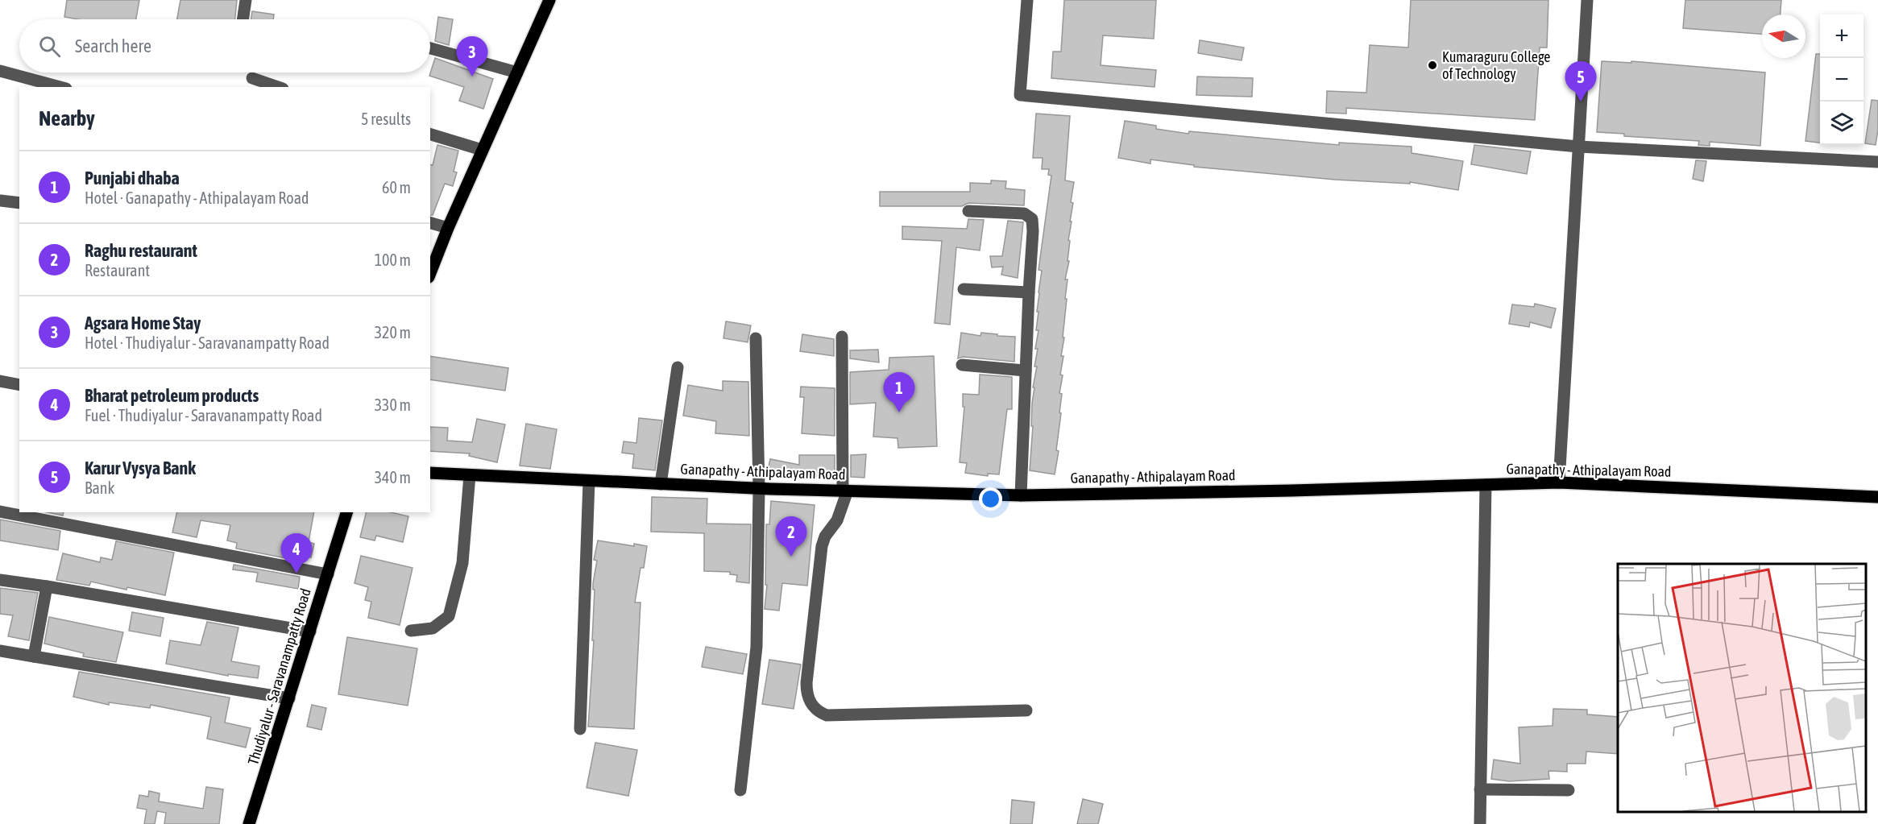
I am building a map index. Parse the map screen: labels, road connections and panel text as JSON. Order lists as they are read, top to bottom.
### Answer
{
  "streets": {
    "main road": ["Ganapathy - Athipalayam Road", "Thudiyalur - Saravanampatty Road"]
  },
  "places": ["Kumaraguru College of Technology"],
  "north": "left",
  "page": {
    "map_buttons": ["+", "−"],
    "search": "Search here",
    "pins": [
      "3",
      "5",
      "1",
      "2",
      "4"
    ],
    "heading": ["Nearby", "5 results"],
    "list": [
      {
        "mark": "1",
        "name": "Punjabi dhaba",
        "note": "Hotel · Ganapathy - Athipalayam Road",
        "value": "60 m"
      },
      {
        "mark": "2",
        "name": "Raghu restaurant",
        "note": "Restaurant",
        "value": "100 m"
      },
      {
        "mark": "3",
        "name": "Agsara Home Stay",
        "note": "Hotel · Thudiyalur - Saravanampatty Road",
        "value": "320 m"
      },
      {
        "mark": "4",
        "name": "Bharat petroleum products",
        "note": "Fuel · Thudiyalur - Saravanampatty Road",
        "value": "330 m"
      },
      {
        "mark": "5",
        "name": "Karur Vysya Bank",
        "note": "Bank",
        "value": "340 m"
      }
    ]
  }
}
